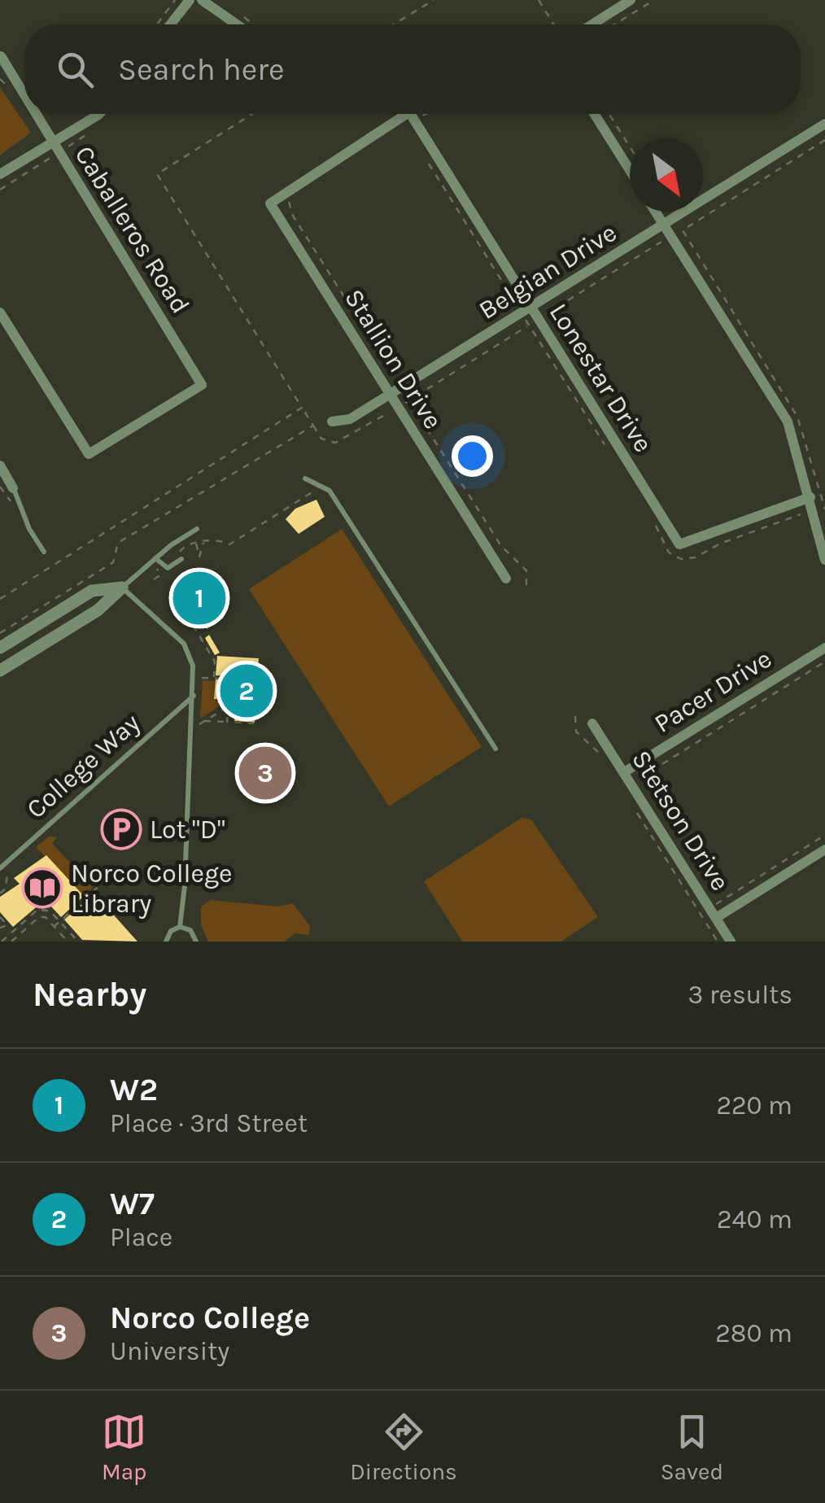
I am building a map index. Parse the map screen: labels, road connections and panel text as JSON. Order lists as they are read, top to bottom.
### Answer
{
  "streets": {
    "street": [
      "Caballeros Road",
      "Belgian Drive",
      "Stallion Drive",
      "Lonestar Drive",
      "Pacer Drive",
      "Stetson Drive"
    ],
    "lane": ["College Way"]
  },
  "crossings": [
    ["Belgian Drive", "Stallion Drive"],
    ["Belgian Drive", "Lonestar Drive"],
    ["Pacer Drive", "Stetson Drive"]
  ],
  "places": {
    "parking": ["Lot \"D\""],
    "library": ["Norco College Library"]
  },
  "north": "bottom right",
  "page": {
    "search": "Search here",
    "pins": ["1", "2", "3"],
    "heading": ["Nearby", "3 results"],
    "list": [
      {
        "mark": "1",
        "name": "W2",
        "note": "Place · 3rd Street",
        "value": "220 m"
      },
      {
        "mark": "2",
        "name": "W7",
        "note": "Place",
        "value": "240 m"
      },
      {
        "mark": "3",
        "name": "Norco College",
        "note": "University",
        "value": "280 m"
      }
    ],
    "nav": ["Map", "Directions", "Saved"]
  }
}
